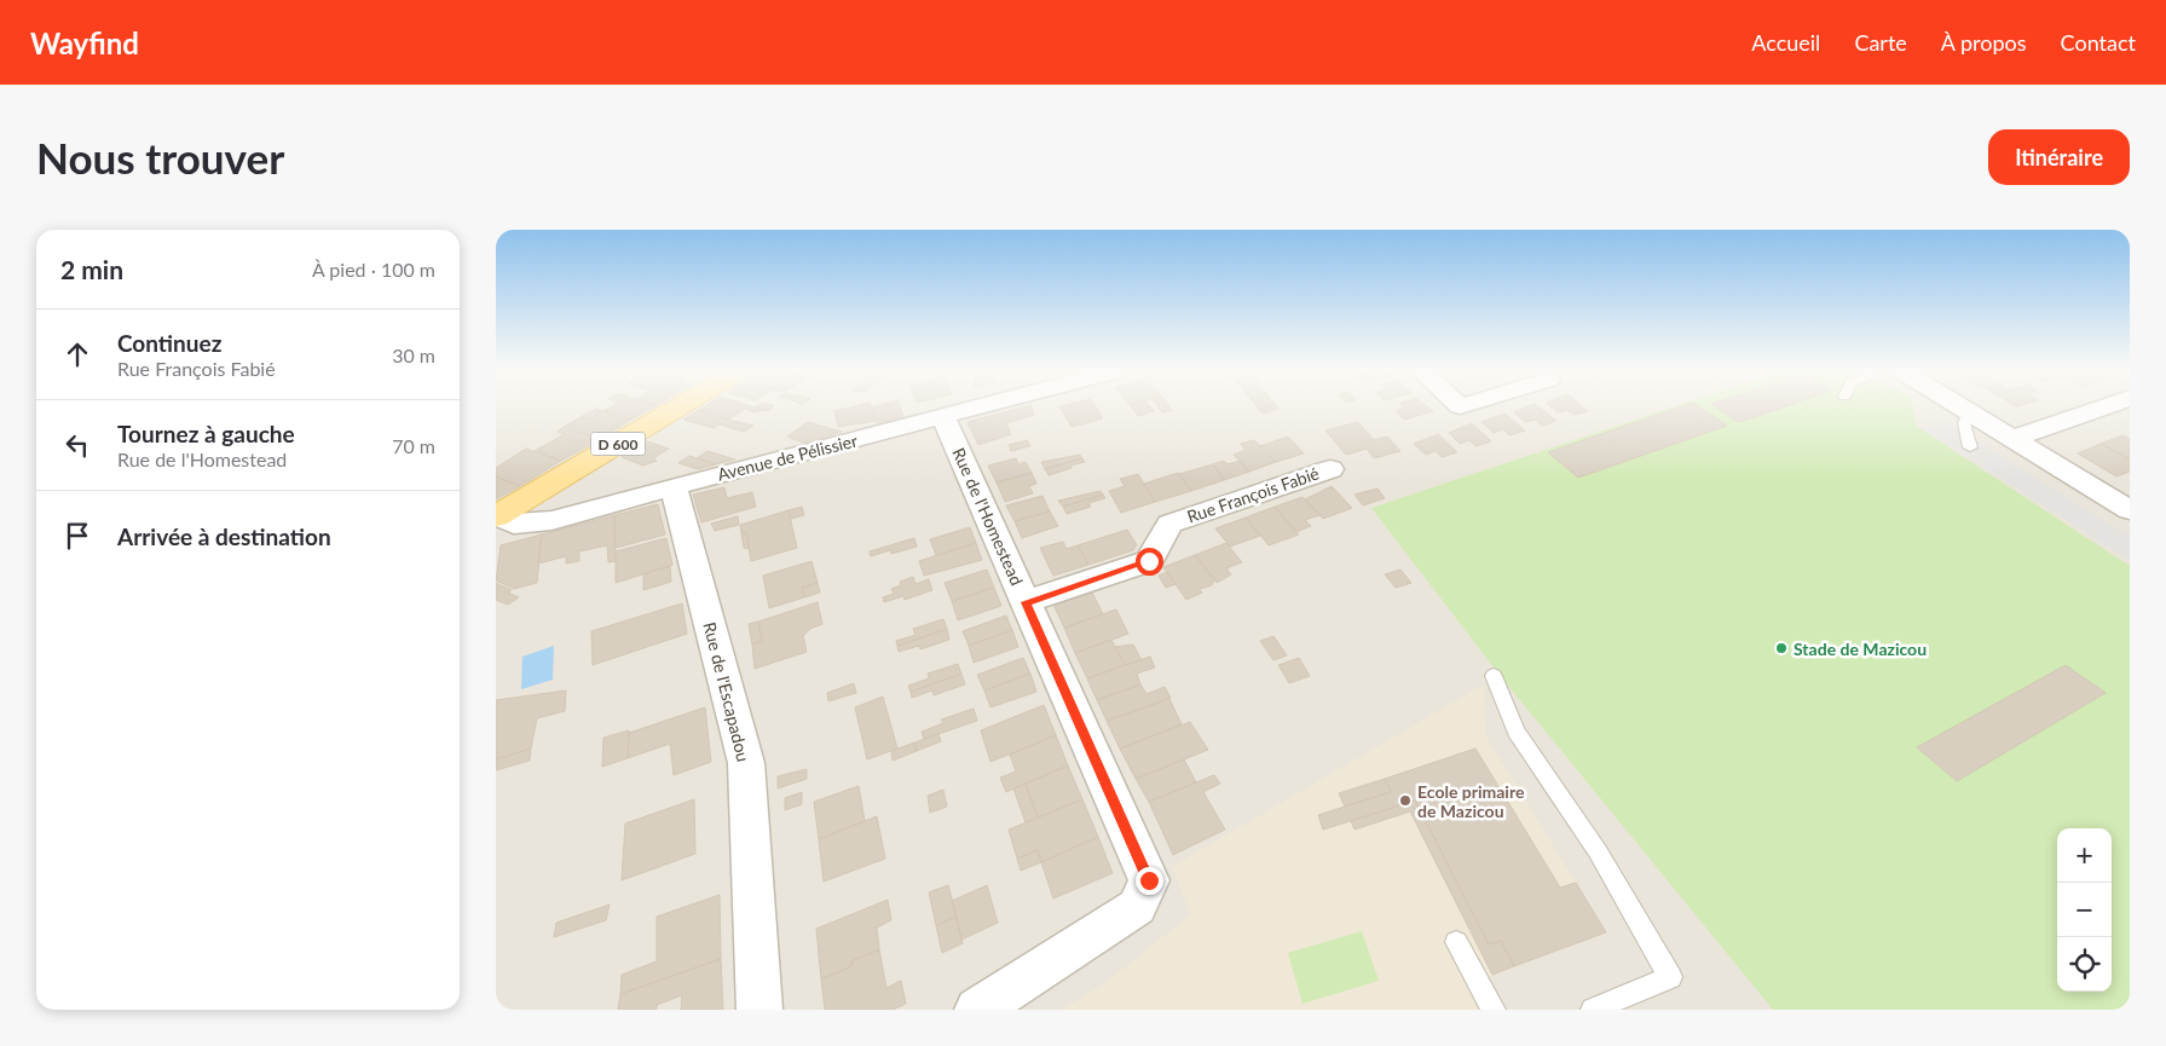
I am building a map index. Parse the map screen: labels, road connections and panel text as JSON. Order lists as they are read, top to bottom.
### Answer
{
  "streets": {
    "main road": ["D 600"],
    "street": [
      "Avenue de Pélissier",
      "Rue François Fabié",
      "Rue de l'Homestead",
      "Rue de l'Escapadou"
    ]
  },
  "crossings": [
    ["D 600", "Avenue de Pélissier"],
    ["Avenue de Pélissier", "Rue de l'Homestead"],
    ["Avenue de Pélissier", "Rue de l'Escapadou"],
    ["Rue François Fabié", "Rue de l'Homestead"]
  ],
  "places": ["Stade de Mazicou", "Ecole primaire de Mazicou"],
  "page": {
    "header": "Wayfind",
    "nav": [
      "Accueil",
      "Carte",
      "À propos",
      "Contact"
    ],
    "buttons": "Itinéraire",
    "title": "Nous trouver",
    "heading": ["2 min", "À pied · 100 m"],
    "list": [
      ["Continuez", "Rue François Fabié", "30 m"],
      ["Tournez à gauche", "Rue de l'Homestead", "70 m"],
      "Arrivée à destination"
    ],
    "map_buttons": ["+", "−"]
  }
}
